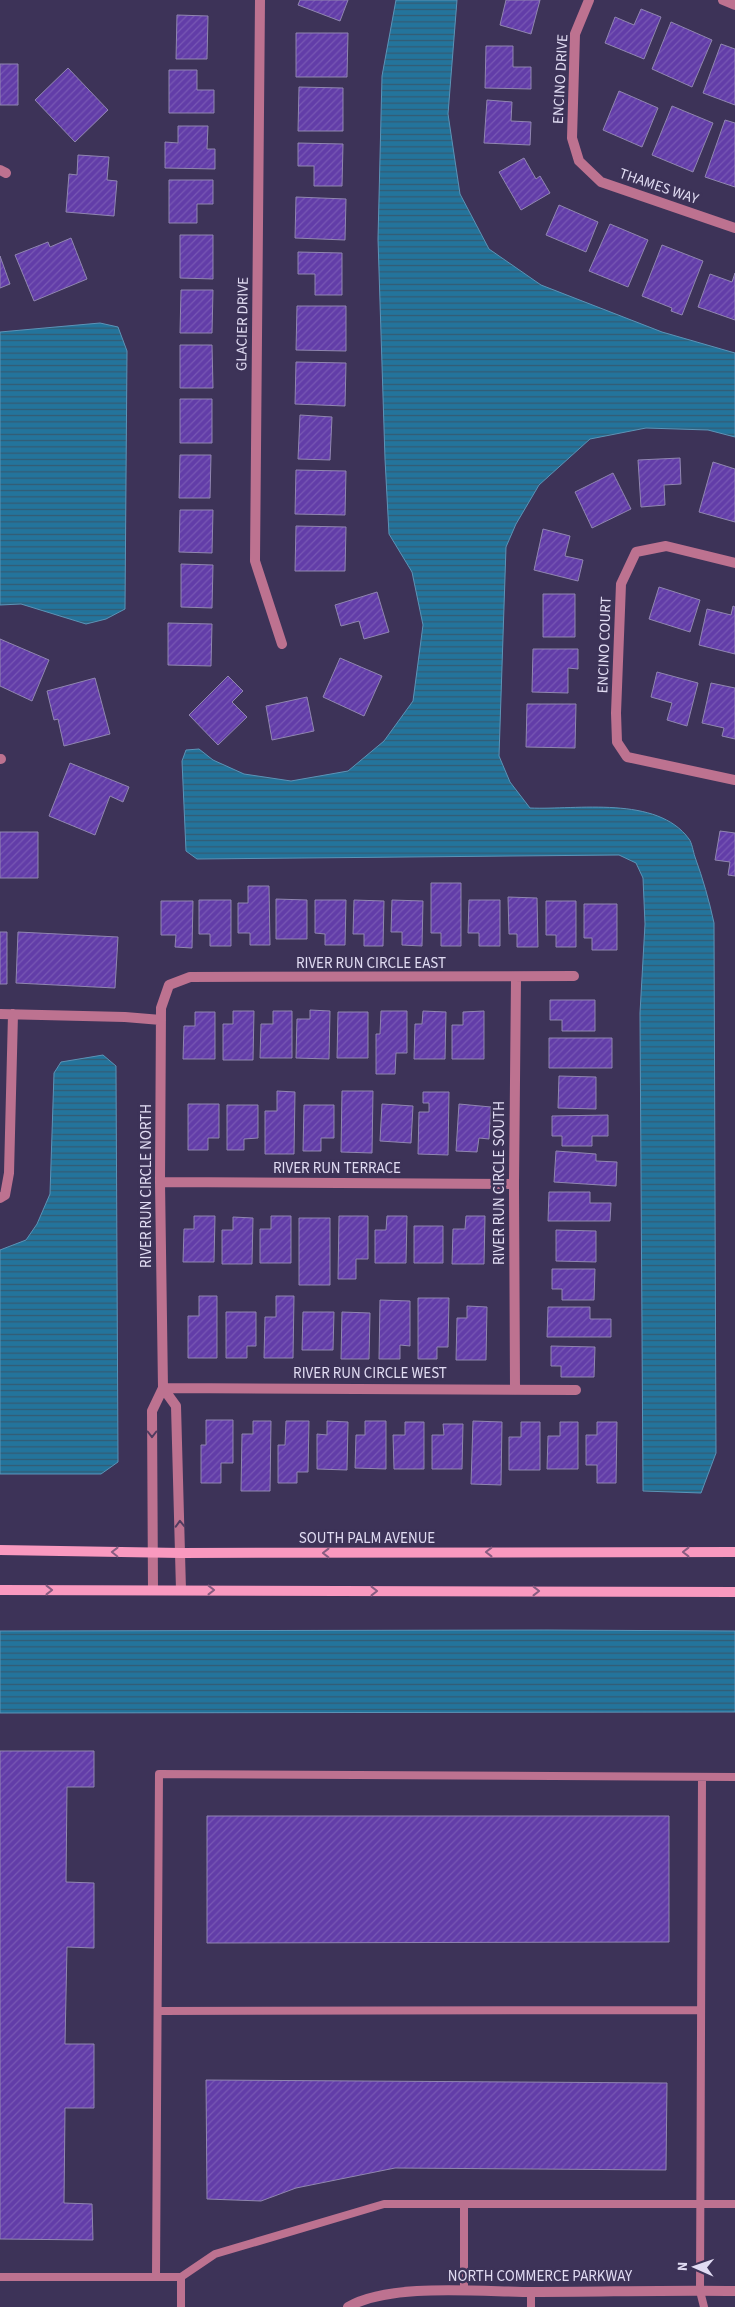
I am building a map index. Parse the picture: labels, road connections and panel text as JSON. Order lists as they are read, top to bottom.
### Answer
{
  "streets": {
    "main road": ["SOUTH PALM AVENUE"],
    "street": [
      "ENCINO DRIVE",
      "THAMES WAY",
      "GLACIER DRIVE",
      "ENCINO COURT",
      "RIVER RUN CIRCLE EAST",
      "RIVER RUN TERRACE",
      "RIVER RUN CIRCLE SOUTH",
      "RIVER RUN CIRCLE NORTH",
      "RIVER RUN CIRCLE WEST",
      "NORTH COMMERCE PARKWAY"
    ]
  },
  "crossings": [
    ["ENCINO DRIVE", "THAMES WAY"],
    ["RIVER RUN CIRCLE EAST", "RIVER RUN CIRCLE SOUTH"],
    ["RIVER RUN CIRCLE EAST", "RIVER RUN CIRCLE NORTH"],
    ["RIVER RUN TERRACE", "RIVER RUN CIRCLE SOUTH"],
    ["RIVER RUN TERRACE", "RIVER RUN CIRCLE NORTH"],
    ["RIVER RUN CIRCLE SOUTH", "RIVER RUN CIRCLE WEST"],
    ["RIVER RUN CIRCLE NORTH", "RIVER RUN CIRCLE WEST"],
    ["RIVER RUN CIRCLE NORTH", "SOUTH PALM AVENUE"]
  ],
  "north": "left"
}
